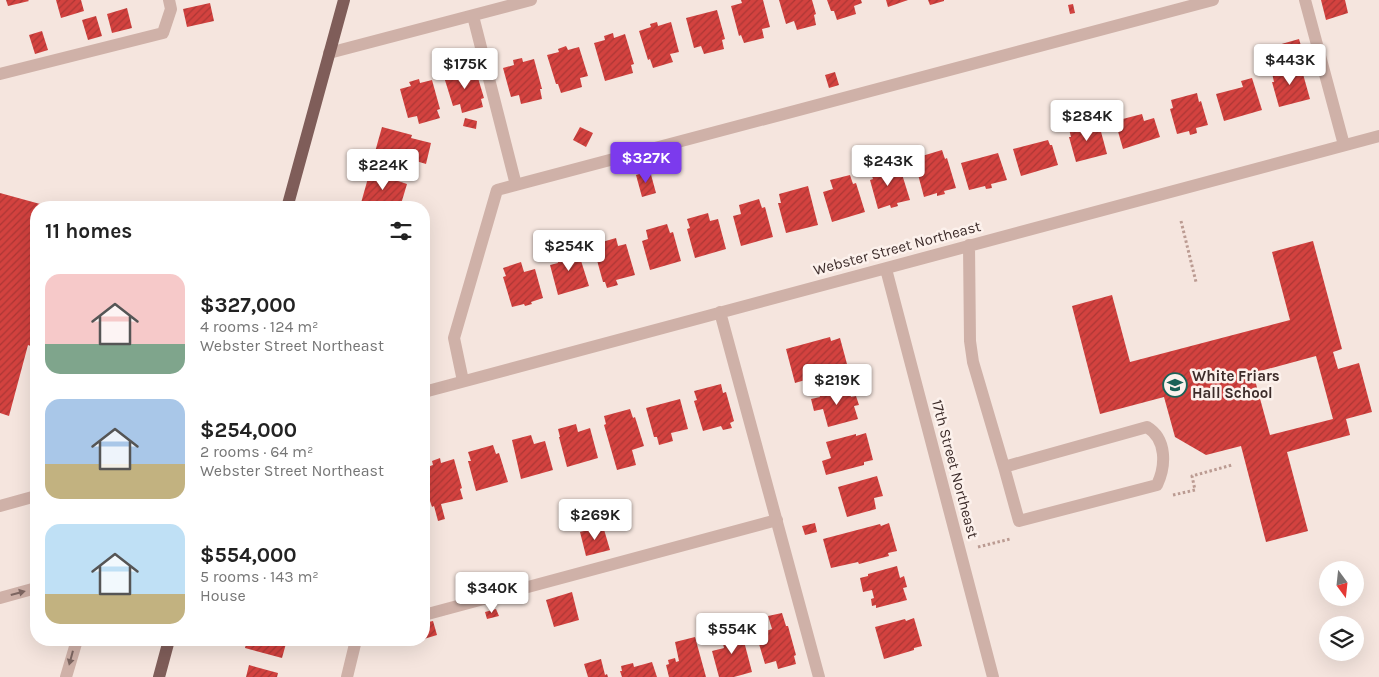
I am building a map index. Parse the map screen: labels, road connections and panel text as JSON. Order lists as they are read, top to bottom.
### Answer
{
  "streets": {
    "street": ["Webster Street Northeast", "17th Street Northeast"]
  },
  "crossings": [
    ["Webster Street Northeast", "17th Street Northeast"]
  ],
  "places": {
    "school or university": ["White Friars Hall School"]
  },
  "north": "bottom",
  "page": {
    "price": [
      "$443K",
      "$175K",
      "$284K",
      "$327K",
      "$243K",
      "$224K",
      "$254K",
      "$219K",
      "$269K",
      "$340K",
      "$554K"
    ],
    "heading": "11 homes",
    "list": [
      {
        "name": "$327,000",
        "note": "4 rooms · 124 m² · Webster Street Northeast"
      },
      {
        "name": "$254,000",
        "note": "2 rooms · 64 m² · Webster Street Northeast"
      },
      {
        "name": "$554,000",
        "note": "5 rooms · 143 m² · House"
      }
    ]
  }
}
